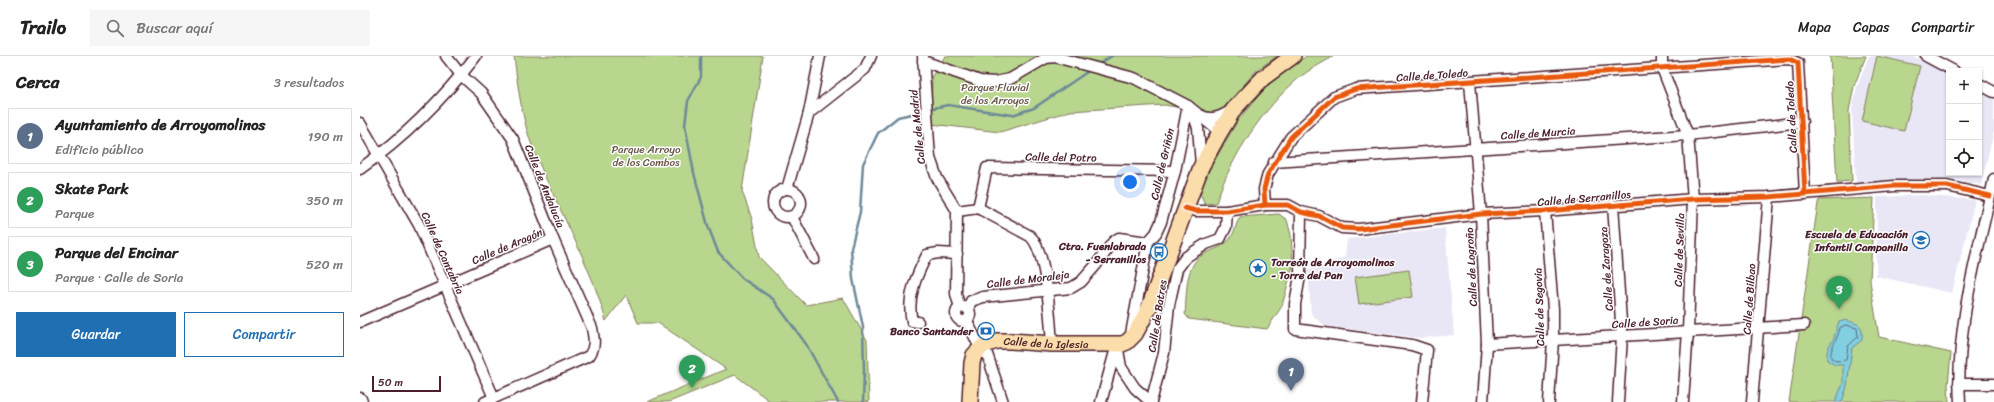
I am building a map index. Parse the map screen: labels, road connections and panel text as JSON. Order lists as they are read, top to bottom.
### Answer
{
  "streets": {
    "main road": ["Calle de la Iglesia"],
    "street": [
      "Calle de Toledo",
      "Calle de Madrid",
      "Calle de Murcia",
      "Calle del Potro",
      "Calle de Griñón",
      "Calle de Andalucía",
      "Calle de Serranillos",
      "Calle de Aragón",
      "Calle de Sevilla",
      "Calle de Cantabria",
      "Calle de Logroño",
      "Calle de Zaragoza",
      "Calle de Moraleja",
      "Calle de Bilbao",
      "Calle de Segovia",
      "Calle de Batres",
      "Calle de Soria"
    ]
  },
  "crossings": [
    ["Calle de Toledo", "Calle de Murcia"],
    ["Calle de Toledo", "Calle de Serranillos"],
    ["Calle de Toledo", "Calle de Sevilla"],
    ["Calle de Toledo", "Calle de Logroño"],
    ["Calle de Murcia", "Calle de Sevilla"],
    ["Calle de Murcia", "Calle de Logroño"],
    ["Calle del Potro", "Calle de Griñón"],
    ["Calle de Griñón", "Calle de Moraleja"],
    ["Calle de Griñón", "Calle de Batres"],
    ["Calle de Griñón", "Calle de la Iglesia"],
    ["Calle de Andalucía", "Calle de Aragón"],
    ["Calle de Andalucía", "Calle de Cantabria"],
    ["Calle de Serranillos", "Calle de Sevilla"],
    ["Calle de Serranillos", "Calle de Logroño"],
    ["Calle de Serranillos", "Calle de Zaragoza"],
    ["Calle de Serranillos", "Calle de Bilbao"],
    ["Calle de Serranillos", "Calle de Segovia"],
    ["Calle de Serranillos", "Calle de Batres"],
    ["Calle de Aragón", "Calle de Cantabria"],
    ["Calle de Sevilla", "Calle de Soria"],
    ["Calle de Logroño", "Calle de Soria"],
    ["Calle de Zaragoza", "Calle de Soria"],
    ["Calle de Bilbao", "Calle de Soria"],
    ["Calle de Segovia", "Calle de Soria"],
    ["Calle de Batres", "Calle de la Iglesia"]
  ],
  "parks": ["Parque Fluvial de los Arroyos", "Parque Arroyo de los Combos"],
  "places": {
    "school or university": ["Escuela de Educación Infantil Campanilla"],
    "bus stop": ["Ctra. Fuenlabrada - Serranillos"],
    "place": ["Torreón de Arroyomolinos - Torre del Pan"],
    "bank": ["Banco Santander"]
  },
  "scale_bar": "50 m",
  "page": {
    "header": "Trailo",
    "search": "Buscar aquí",
    "nav": ["Mapa", "Capas", "Compartir"],
    "heading": ["Cerca", "3 resultados"],
    "map_buttons": ["+", "−"],
    "list": [
      {
        "mark": "1",
        "name": "Ayuntamiento de Arroyomolinos",
        "note": "Edificio público",
        "value": "190 m"
      },
      {
        "mark": "2",
        "name": "Skate Park",
        "note": "Parque",
        "value": "350 m"
      },
      {
        "mark": "3",
        "name": "Parque del Encinar",
        "note": "Parque · Calle de Soria",
        "value": "520 m"
      }
    ],
    "pins": ["3", "2", "1"],
    "buttons": ["Guardar", "Compartir"],
    "scale": "50 m"
  }
}
